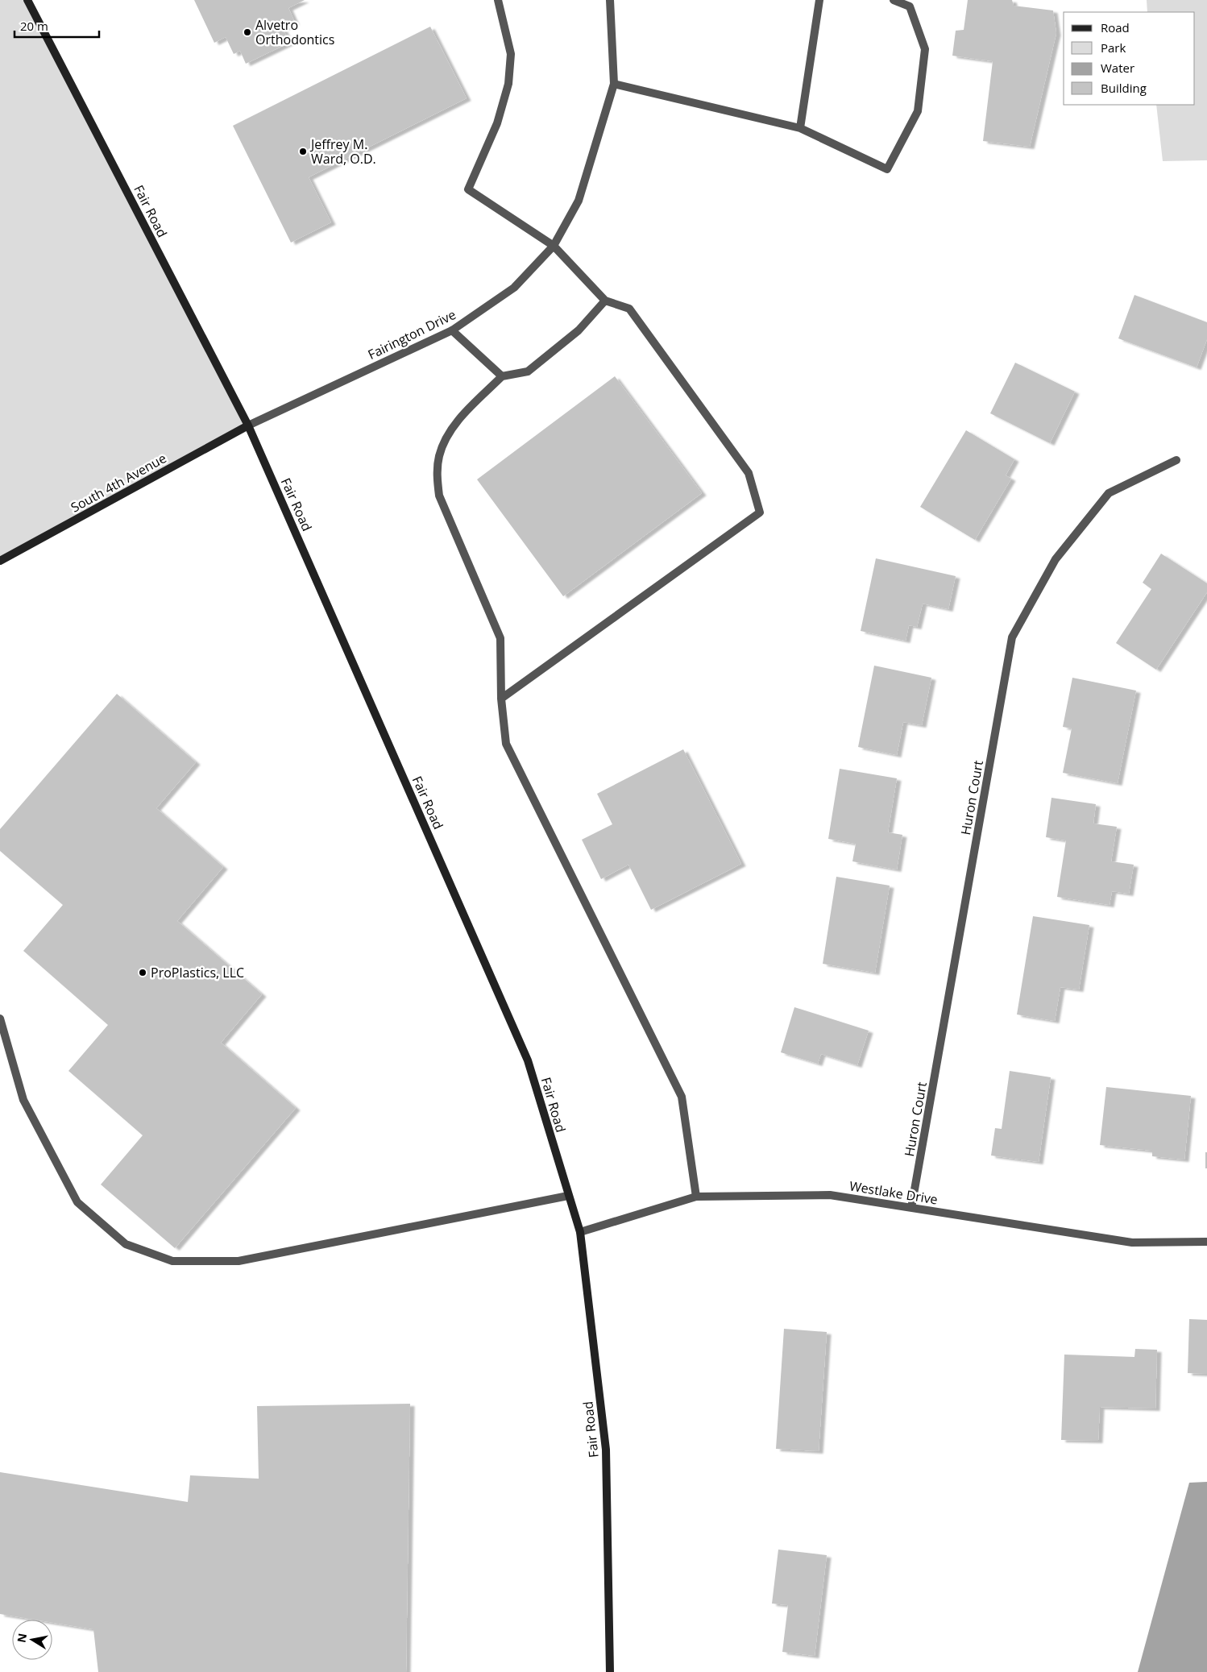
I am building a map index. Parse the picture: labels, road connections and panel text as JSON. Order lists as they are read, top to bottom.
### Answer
{
  "streets": {
    "main road": ["Fair Road", "South 4th Avenue"],
    "street": ["Fairington Drive", "Huron Court", "Westlake Drive"]
  },
  "crossings": [
    ["Fair Road", "Fairington Drive"],
    ["Fair Road", "South 4th Avenue"],
    ["Fair Road", "Westlake Drive"],
    ["Fairington Drive", "South 4th Avenue"],
    ["Huron Court", "Westlake Drive"]
  ],
  "places": ["Alvetro Orthodontics", "Jeffrey M. Ward, O.D.", "ProPlastics, LLC"],
  "legend": [
    "Road",
    "Park",
    "Water",
    "Building"
  ],
  "scale_bar": "20 m",
  "north": "left"
}
